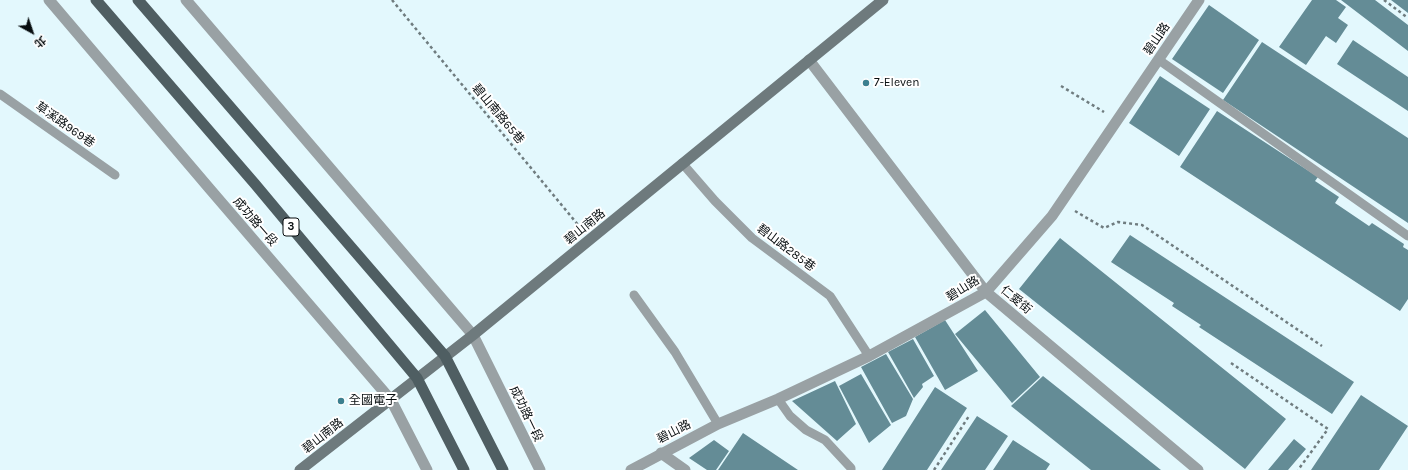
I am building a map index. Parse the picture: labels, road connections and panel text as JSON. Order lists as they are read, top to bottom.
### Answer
{
  "streets": {
    "main road": ["成功路一段", "3", "碧山南路"],
    "street": ["碧山路", "仁愛街"],
    "lane": ["草溪路969巷", "碧山路285巷"],
    "path": ["碧山南路65巷"]
  },
  "crossings": [
    ["碧山路", "碧山路285巷"],
    ["碧山路", "仁愛街"],
    ["碧山南路65巷", "碧山南路"],
    ["成功路一段", "碧山南路"],
    ["碧山南路", "碧山路285巷"],
    ["碧山南路", "仁愛街"]
  ],
  "places": ["7-Eleven", "全國電子"],
  "north": "bottom right"
}
